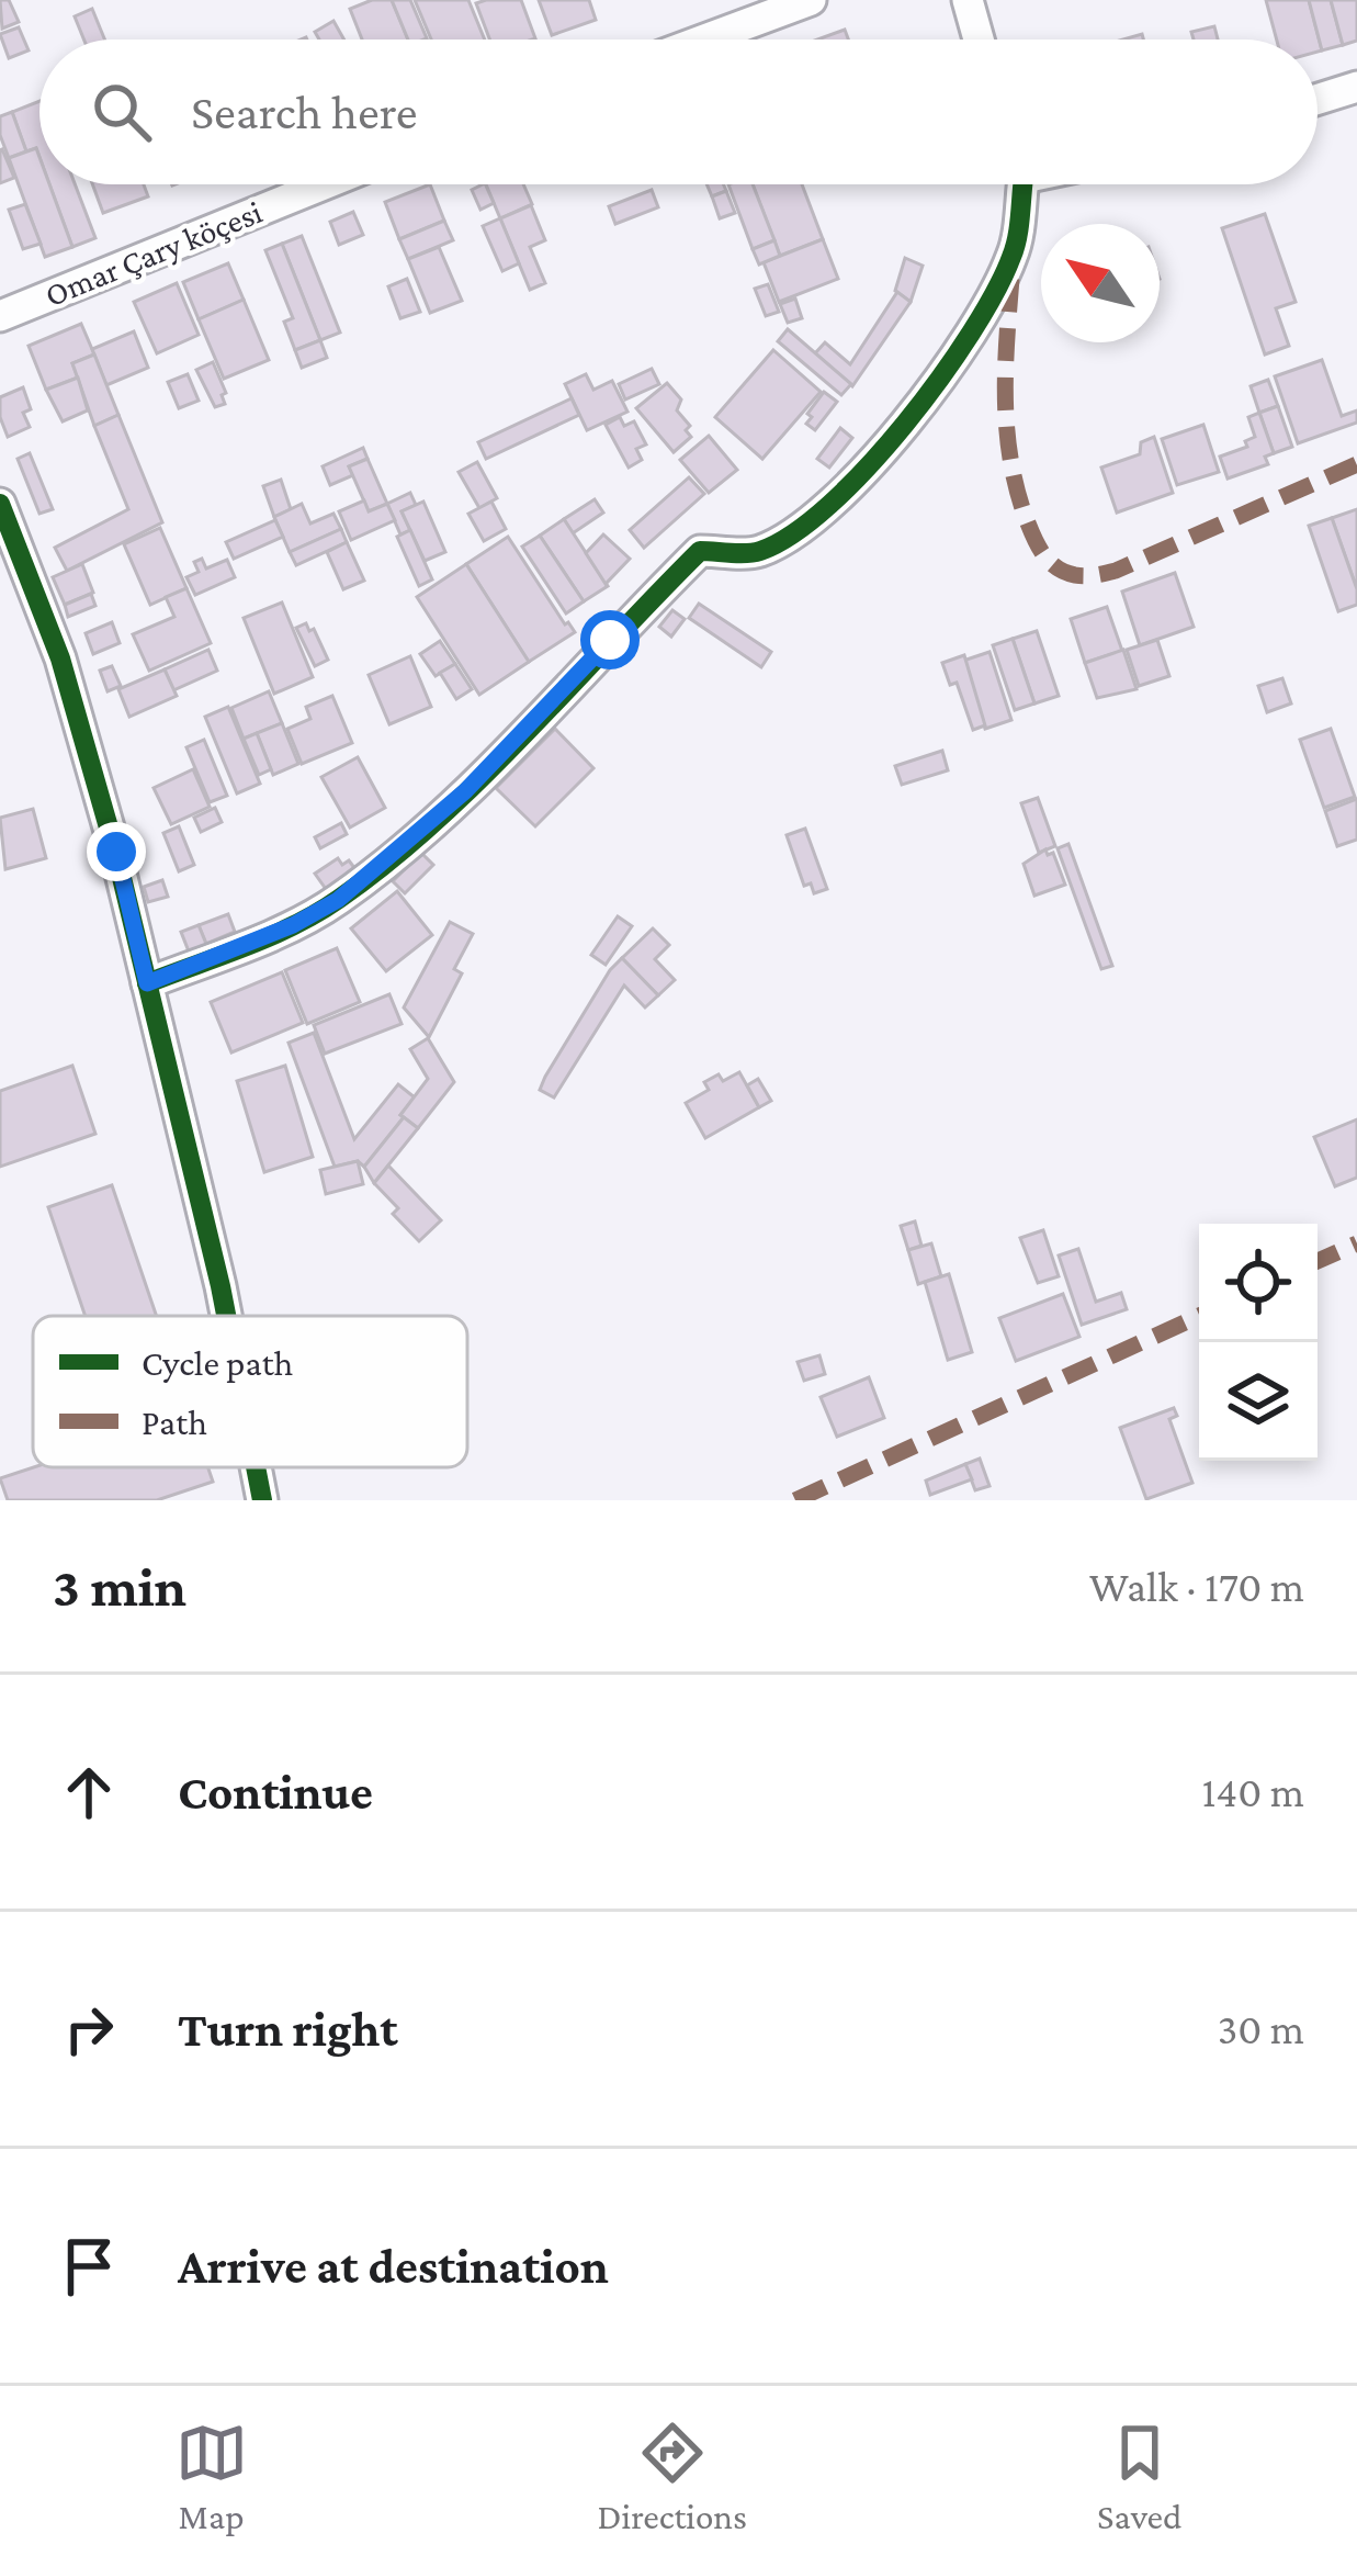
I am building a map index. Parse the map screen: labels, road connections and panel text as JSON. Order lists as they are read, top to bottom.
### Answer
{
  "streets": {
    "street": ["Omar Çary köçesi"]
  },
  "legend": ["Cycle path", "Path"],
  "north": "top left",
  "page": {
    "search": "Search here",
    "heading": ["3 min", "Walk · 170 m"],
    "list": [
      ["Continue", "140 m"],
      ["Turn right", "30 m"],
      "Arrive at destination"
    ],
    "nav": ["Map", "Directions", "Saved"]
  }
}
